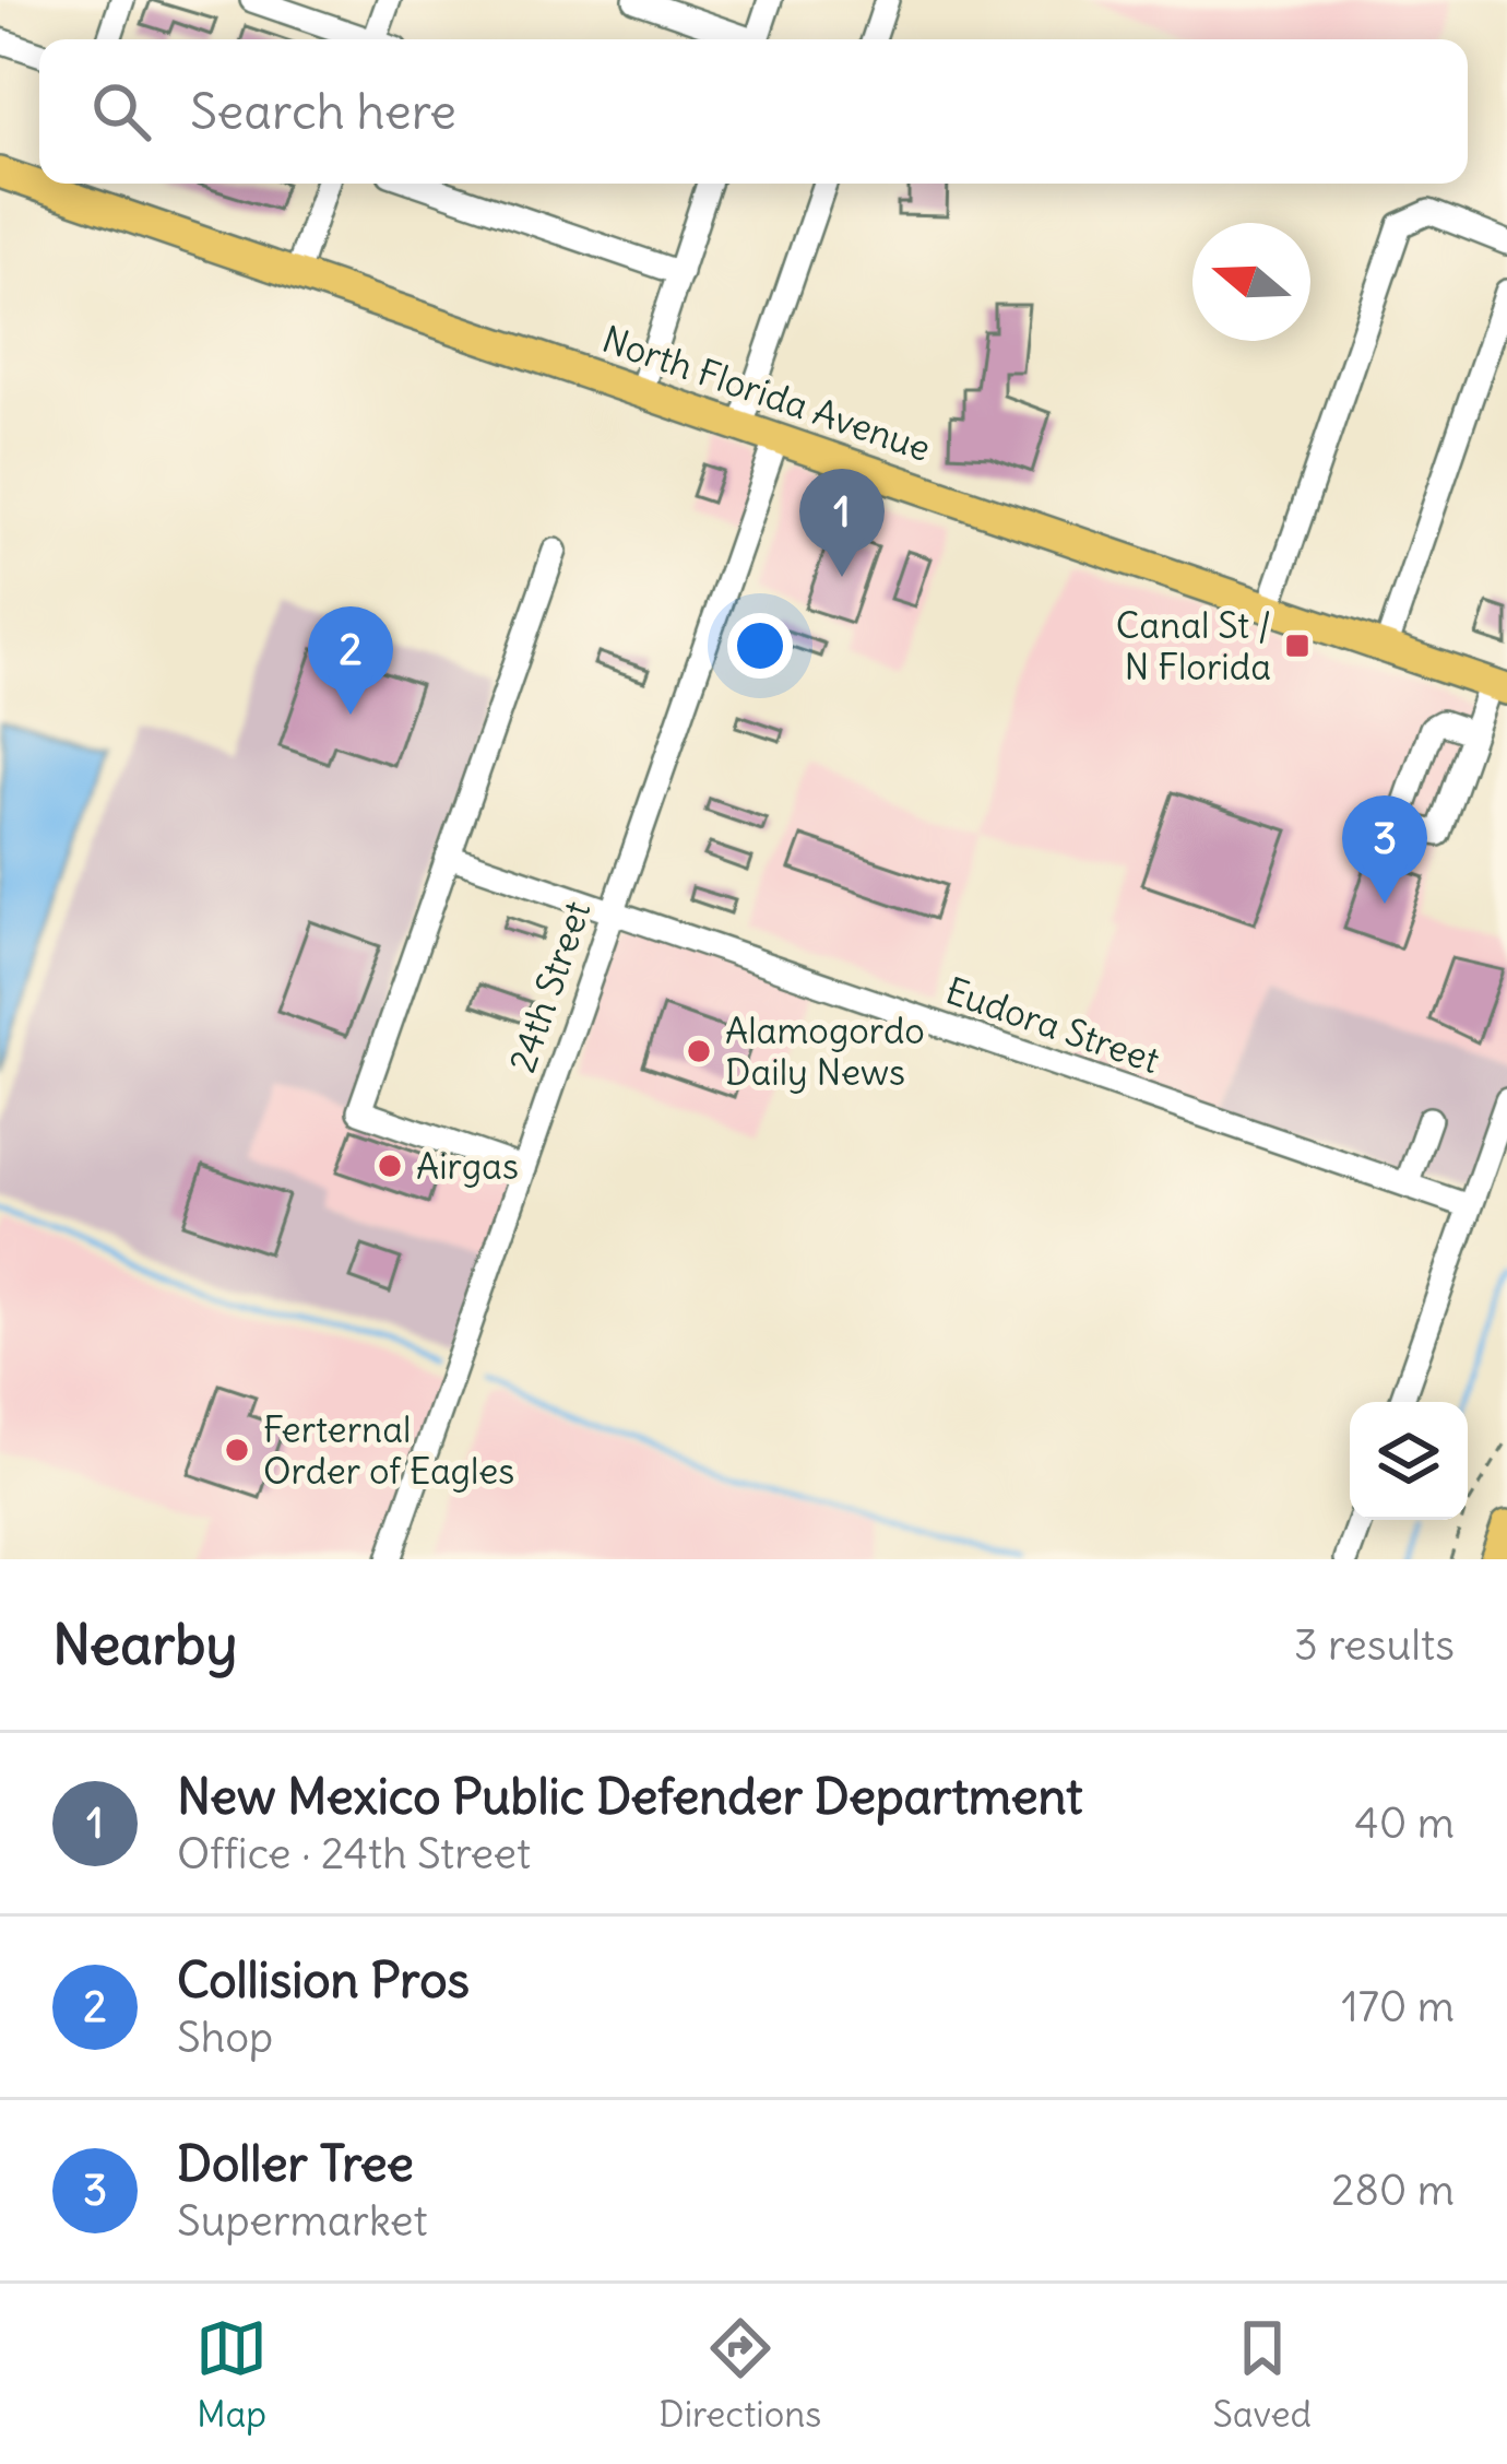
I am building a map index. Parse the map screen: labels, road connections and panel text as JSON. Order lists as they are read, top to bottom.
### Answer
{
  "streets": {
    "main road": ["North Florida Avenue"],
    "street": ["24th Street", "Eudora Street"]
  },
  "crossings": [
    ["North Florida Avenue", "24th Street"],
    ["24th Street", "Eudora Street"]
  ],
  "places": {
    "transit": ["Canal St / N Florida"],
    "other": ["Alamogordo Daily News", "Airgas", "Ferternal Order of Eagles"]
  },
  "north": "left",
  "page": {
    "search": "Search here",
    "pins": ["1", "2", "3"],
    "heading": ["Nearby", "3 results"],
    "list": [
      {
        "mark": "1",
        "name": "New Mexico Public Defender Department",
        "note": "Office · 24th Street",
        "value": "40 m"
      },
      {
        "mark": "2",
        "name": "Collision Pros",
        "note": "Shop",
        "value": "170 m"
      },
      {
        "mark": "3",
        "name": "Doller Tree",
        "note": "Supermarket",
        "value": "280 m"
      }
    ],
    "nav": ["Map", "Directions", "Saved"]
  }
}
